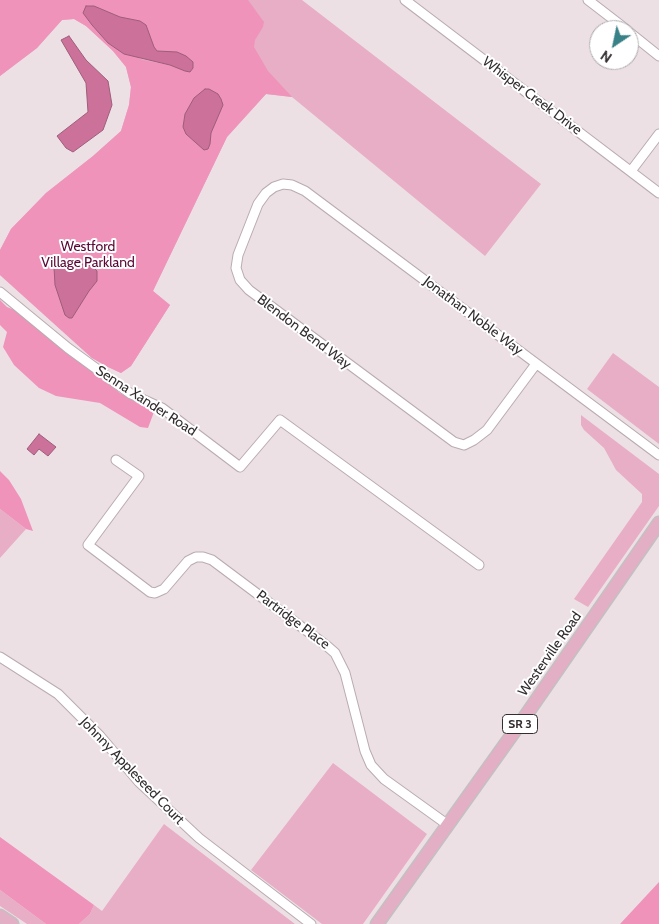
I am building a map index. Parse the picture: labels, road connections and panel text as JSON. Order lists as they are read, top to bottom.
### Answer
{
  "streets": {
    "main road": ["Westerville Road", "SR 3"],
    "street": [
      "Whisper Creek Drive",
      "Jonathan Noble Way",
      "Blendon Bend Way",
      "Senna Xander Road",
      "Partridge Place",
      "Johnny Appleseed Court"
    ]
  },
  "crossings": [
    ["Jonathan Noble Way", "Blendon Bend Way"],
    ["Partridge Place", "Westerville Road"]
  ],
  "parks": ["Westford Village Parkland"],
  "north": "bottom left"
}
